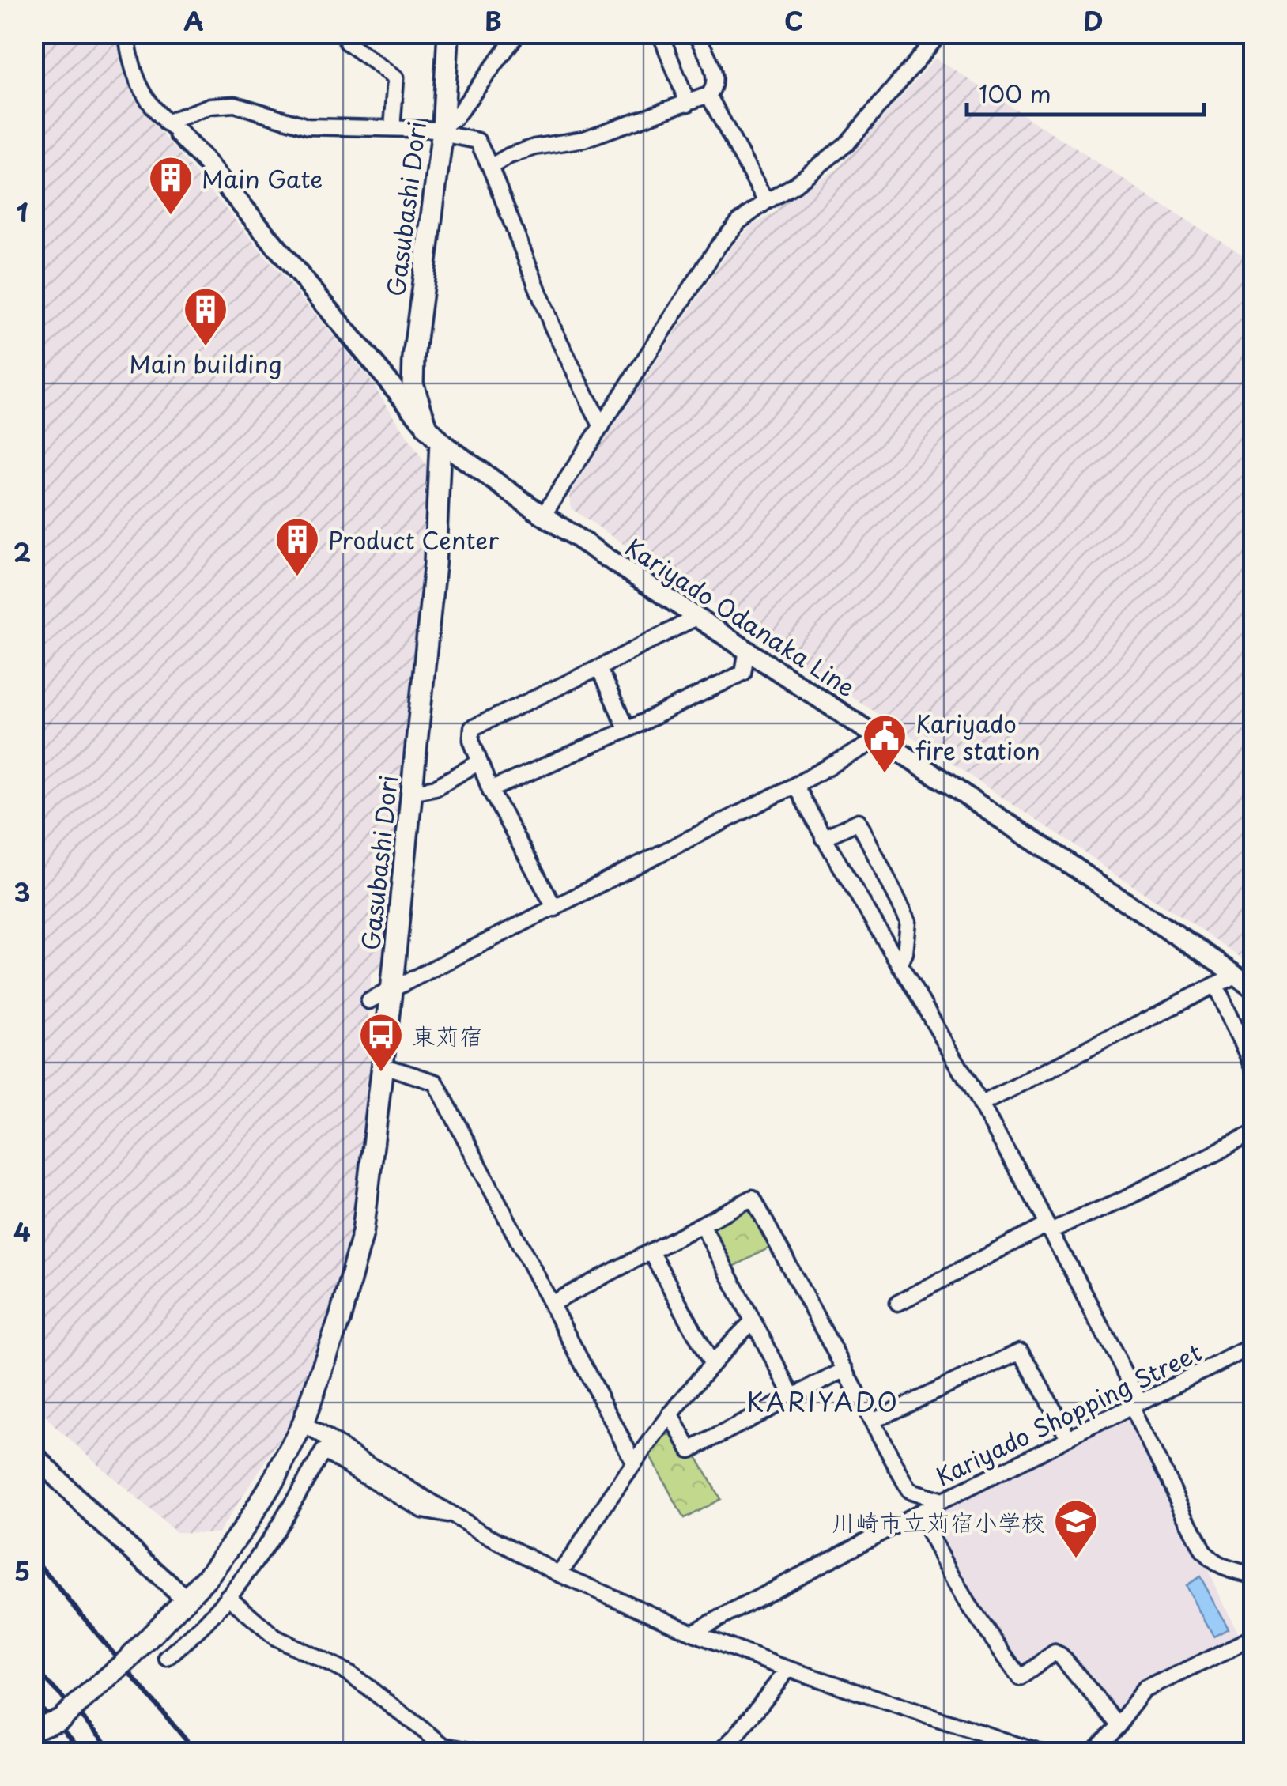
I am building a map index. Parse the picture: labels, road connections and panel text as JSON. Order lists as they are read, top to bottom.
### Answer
{
  "streets": {
    "main road": ["Gasubashi Dori"],
    "street": ["Kariyado Odanaka Line", "Kariyado Shopping Street"]
  },
  "crossings": [
    ["Gasubashi Dori", "Kariyado Odanaka Line"]
  ],
  "districts": ["KARIYADO"],
  "places": {
    "building": ["Main Gate", "Main building", "Product Center"],
    "public building": ["Kariyado fire station"],
    "bus stop": ["東苅宿"],
    "school or university": ["川崎市立苅宿小学校"]
  },
  "scale_bar": "100 m",
  "grid": {
    "columns": [
      "A",
      "B",
      "C",
      "D"
    ],
    "rows": [
      "1",
      "2",
      "3",
      "4",
      "5"
    ]
  }
}
